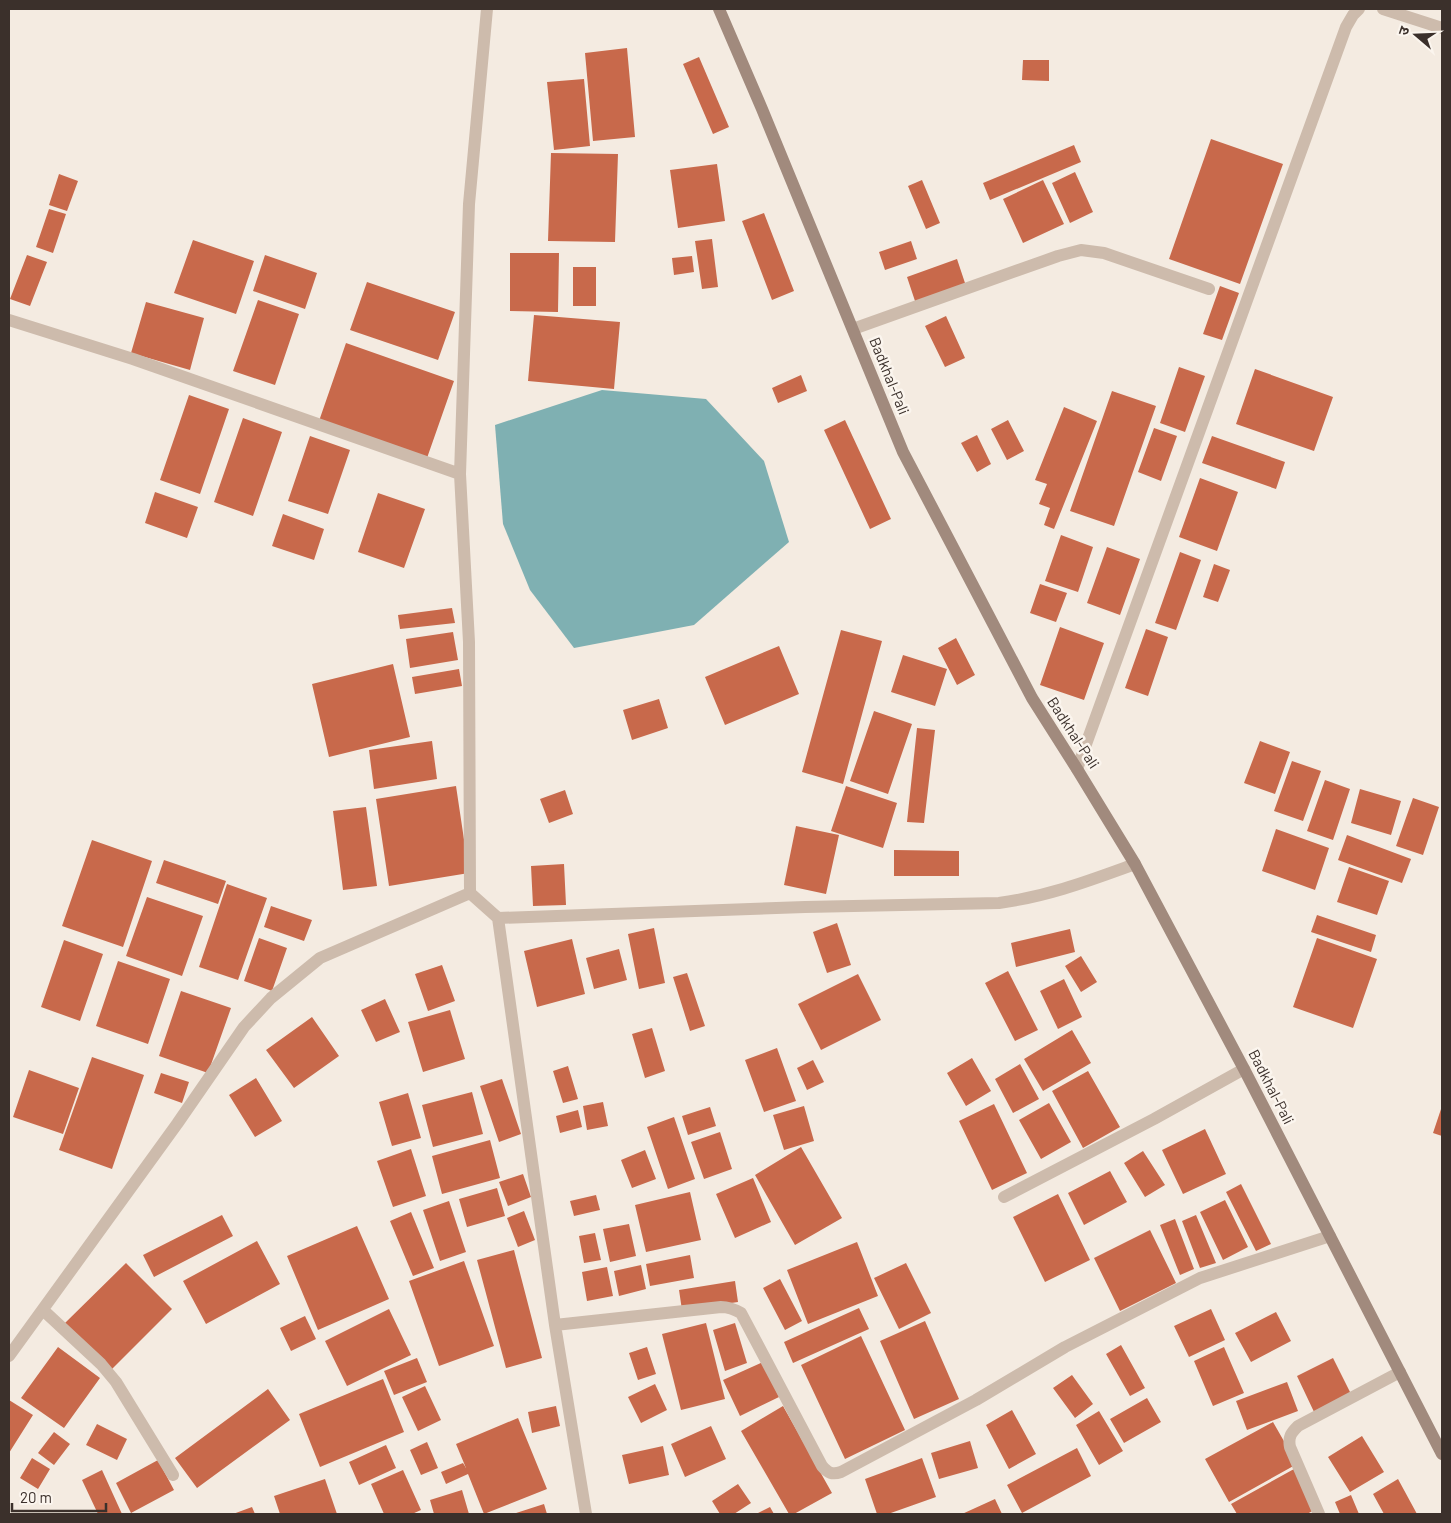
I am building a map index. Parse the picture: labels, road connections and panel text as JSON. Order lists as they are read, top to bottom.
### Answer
{
  "streets": {
    "street": ["Badkhal-Pali"]
  },
  "scale_bar": "20 m",
  "north": "left"
}
